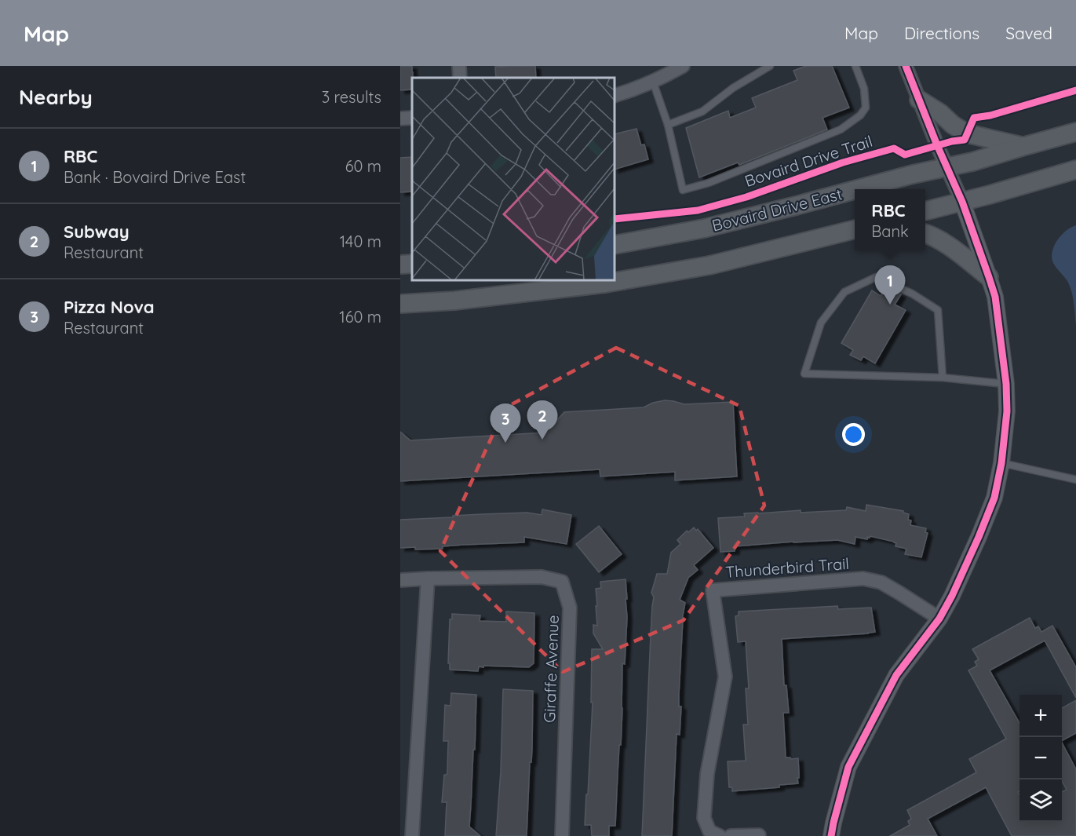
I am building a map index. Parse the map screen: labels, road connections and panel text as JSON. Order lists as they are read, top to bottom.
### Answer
{
  "streets": {
    "main road": ["Bovaird Drive East"],
    "street": ["Thunderbird Trail", "Giraffe Avenue"],
    "cycle path": ["Bovaird Drive Trail"]
  },
  "page": {
    "header": "Map",
    "nav": ["Map", "Directions", "Saved"],
    "heading": ["Nearby", "3 results"],
    "list": [
      {
        "mark": "1",
        "name": "RBC",
        "note": "Bank · Bovaird Drive East",
        "value": "60 m"
      },
      {
        "mark": "2",
        "name": "Subway",
        "note": "Restaurant",
        "value": "140 m"
      },
      {
        "mark": "3",
        "name": "Pizza Nova",
        "note": "Restaurant",
        "value": "160 m"
      }
    ],
    "popup": ["RBC", "Bank"],
    "pins": ["1", "2", "3"],
    "map_buttons": ["+", "−"]
  }
}
